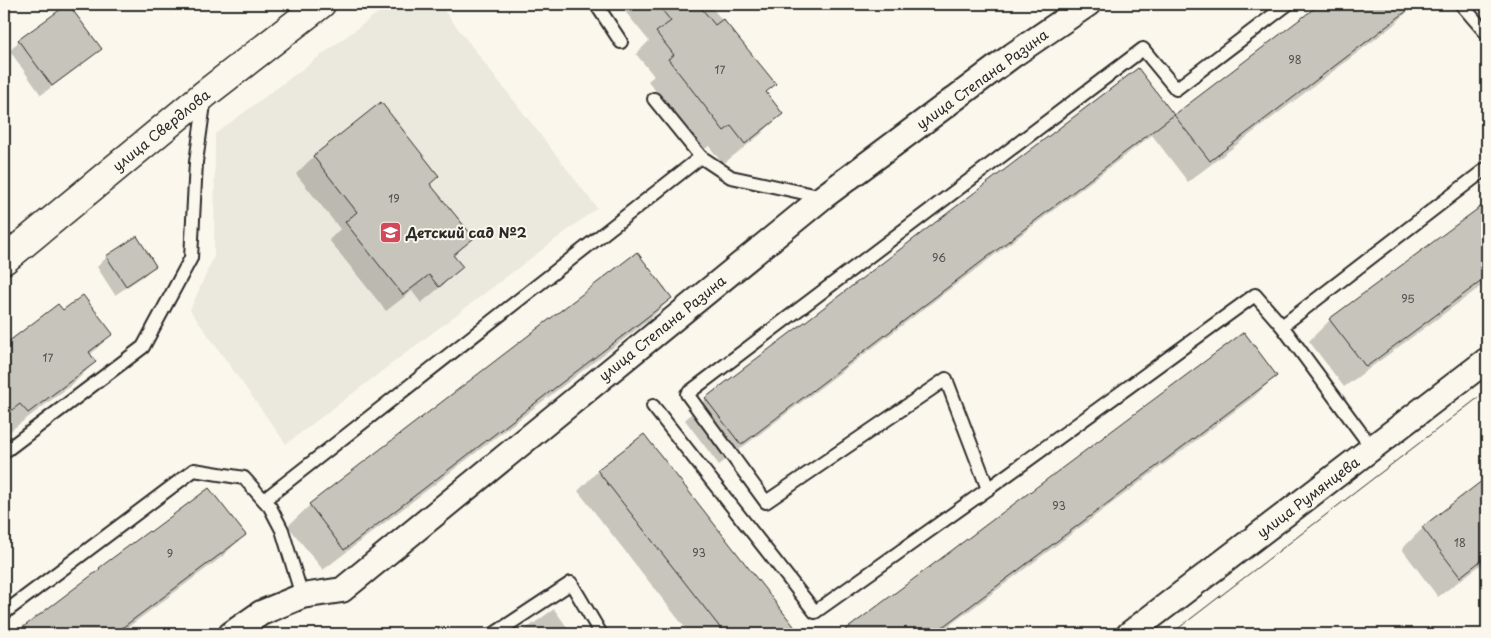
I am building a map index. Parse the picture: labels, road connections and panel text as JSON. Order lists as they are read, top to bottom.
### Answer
{
  "streets": {
    "street": ["улица Степана Разина", "улица Свердлова", "улица Румянцева"]
  },
  "places": {
    "school or university": ["Детский сад №2"]
  },
  "house_numbers": [
    "98",
    "17",
    "19",
    "96",
    "95",
    "17",
    "93",
    "18",
    "93",
    "9"
  ]
}
